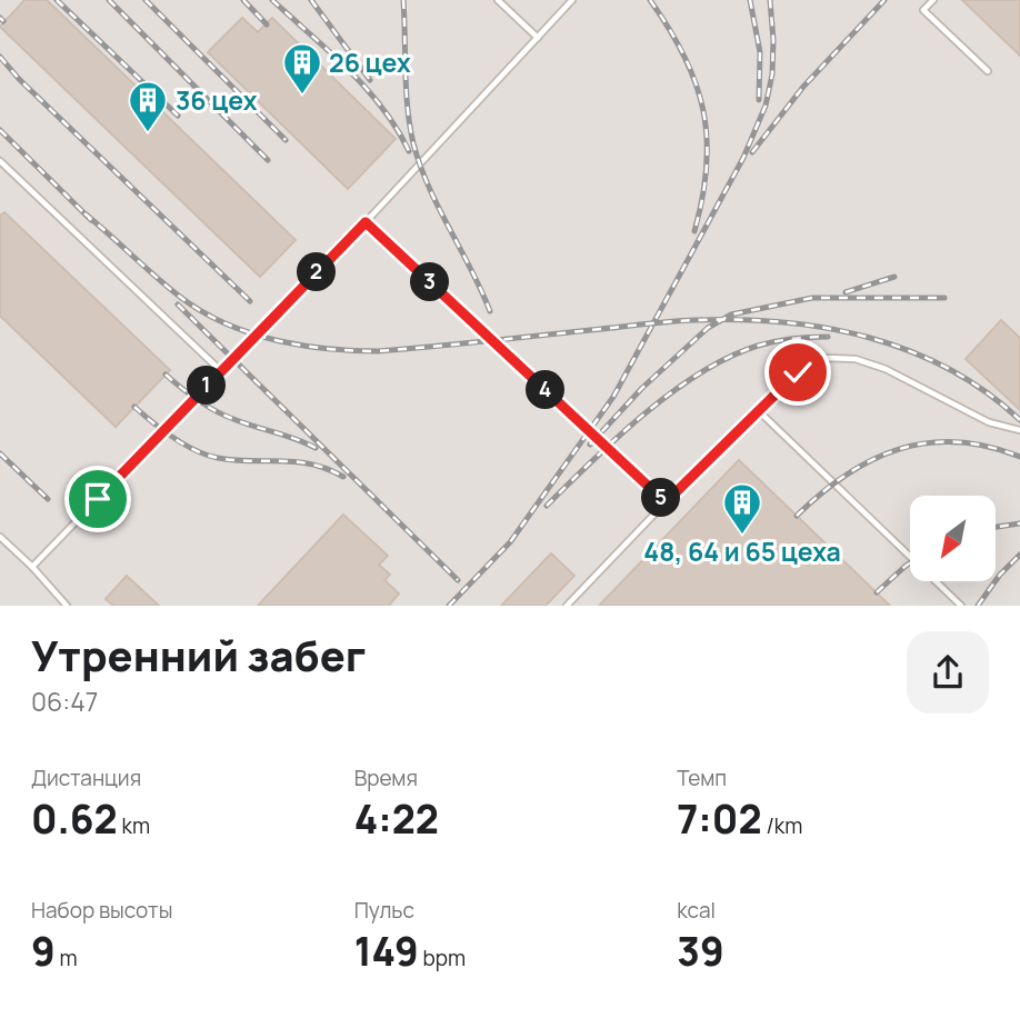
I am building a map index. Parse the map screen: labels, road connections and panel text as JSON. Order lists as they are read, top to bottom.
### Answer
{
  "places": {
    "building": ["26 цех", "36 цех", "48, 64 и 65 цеха"]
  },
  "north": "bottom left",
  "page": {
    "pins": [
      "2",
      "3",
      "1",
      "4",
      "5"
    ],
    "heading": ["Утренний забег", "06:47"],
    "stats": [
      ["Дистанция", "0.62 km"],
      ["Время", "4:22"],
      ["Темп", "7:02 /km"],
      ["Набор высоты", "9 m"],
      ["Пульс", "149 bpm"],
      ["kcal", "39"]
    ]
  }
}
